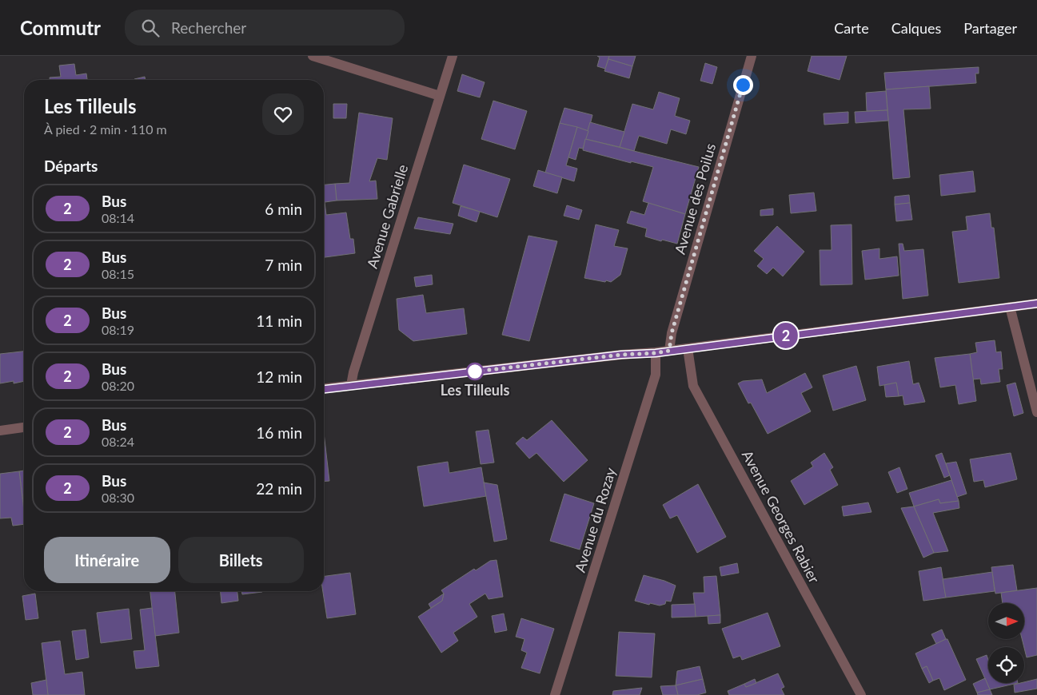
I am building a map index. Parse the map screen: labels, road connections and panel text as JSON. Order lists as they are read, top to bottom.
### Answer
{
  "streets": {
    "street": [
      "Avenue des Poilus",
      "Avenue Gabrielle",
      "Avenue Georges Rabier",
      "Avenue du Rozay"
    ]
  },
  "places": ["Les Tilleuls"],
  "lines": ["bus line 2"],
  "north": "right",
  "page": {
    "header": "Commutr",
    "search": "Rechercher",
    "nav": ["Carte", "Calques", "Partager"],
    "on_map": "2",
    "heading": [
      ["Les Tilleuls", "À pied · 2 min · 110 m"],
      "Départs"
    ],
    "list": [
      {
        "mark": "2",
        "name": "Bus",
        "note": "08:14",
        "value": "6 min"
      },
      {
        "mark": "2",
        "name": "Bus",
        "note": "08:15",
        "value": "7 min"
      },
      {
        "mark": "2",
        "name": "Bus",
        "note": "08:19",
        "value": "11 min"
      },
      {
        "mark": "2",
        "name": "Bus",
        "note": "08:20",
        "value": "12 min"
      },
      {
        "mark": "2",
        "name": "Bus",
        "note": "08:24",
        "value": "16 min"
      },
      {
        "mark": "2",
        "name": "Bus",
        "note": "08:30",
        "value": "22 min"
      }
    ],
    "buttons": ["Itinéraire", "Billets"]
  }
}
